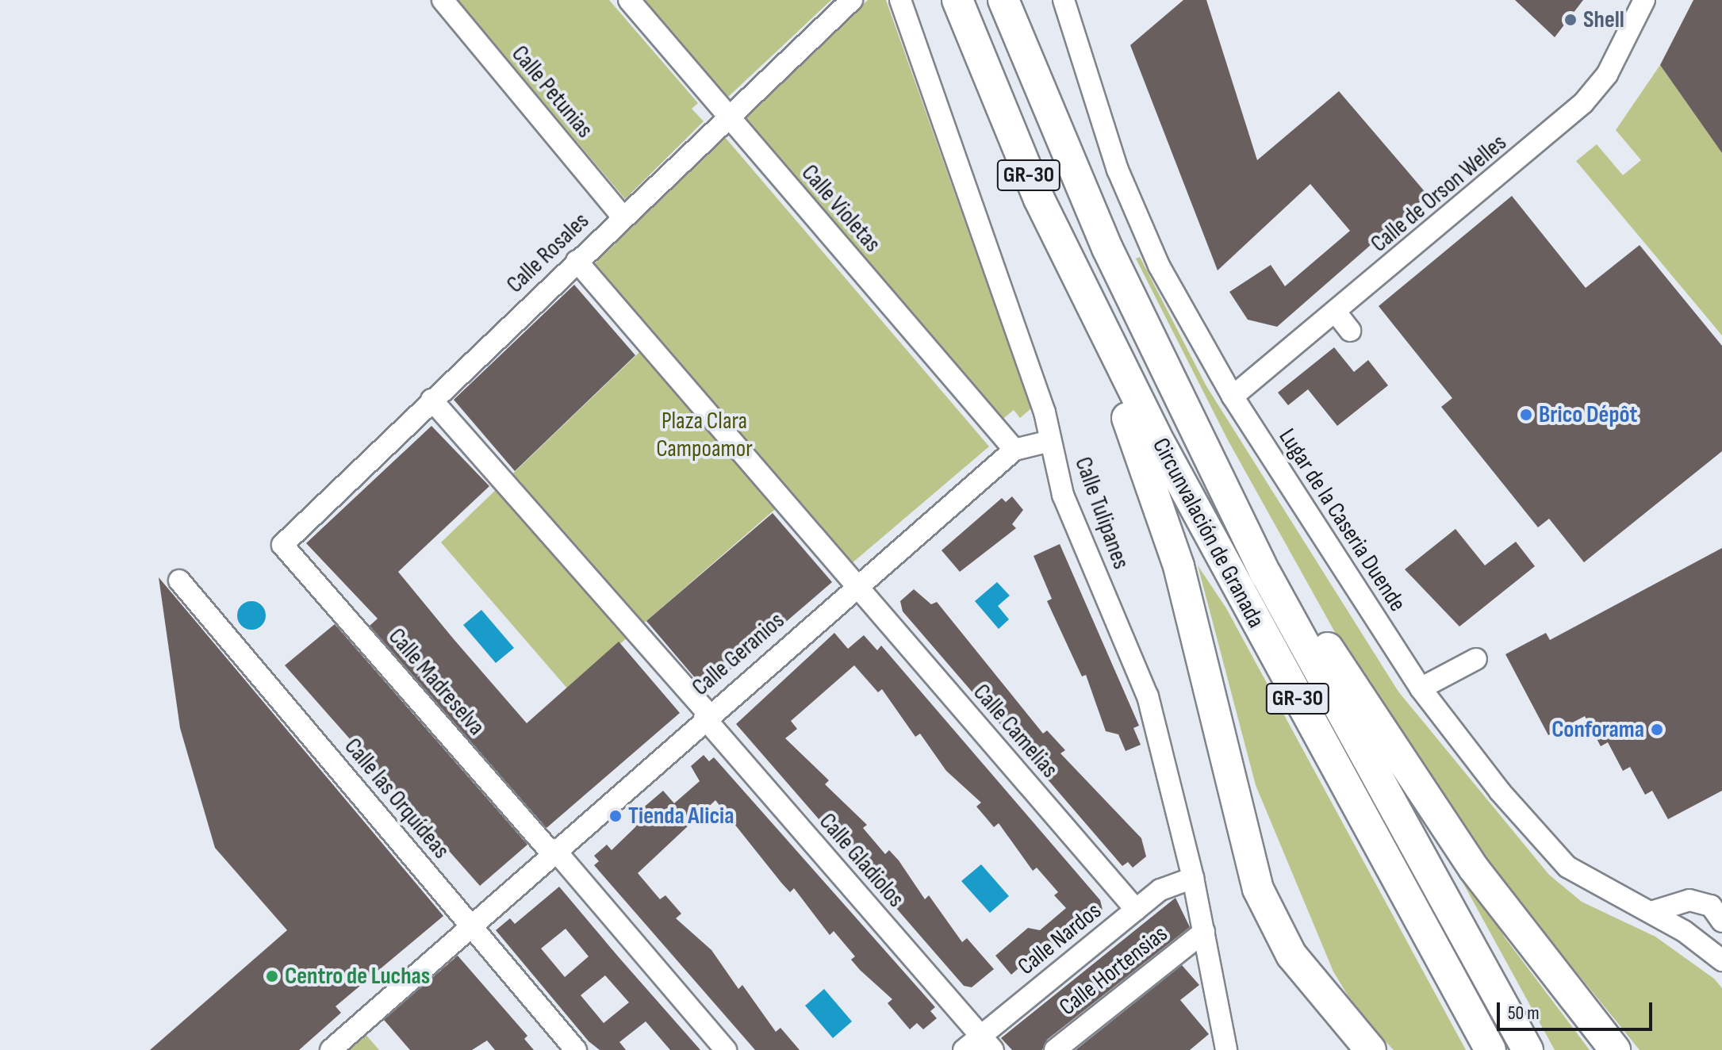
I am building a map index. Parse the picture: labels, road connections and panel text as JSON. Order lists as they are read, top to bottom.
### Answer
{
  "streets": {
    "highway": ["GR-30", "Circunvalación de Granada"],
    "street": [
      "Calle Petunias",
      "Calle de Orson Welles",
      "Calle Violetas",
      "Calle Rosales",
      "Calle Tulipanes",
      "Lugar de la Caseria Duende",
      "Calle Geranios",
      "Calle Madreselva",
      "Calle Camelias",
      "Calle las Orquídeas",
      "Calle Gladiolos",
      "Calle Nardos",
      "Calle Hortensias"
    ]
  },
  "crossings": [
    ["Calle Petunias", "Calle Rosales"],
    ["Calle de Orson Welles", "Lugar de la Caseria Duende"],
    ["Calle Violetas", "Calle Rosales"],
    ["Calle Violetas", "Calle Geranios"],
    ["Calle Rosales", "Calle Madreselva"],
    ["Calle Tulipanes", "Calle Geranios"],
    ["Calle Tulipanes", "Calle Nardos"],
    ["Calle Tulipanes", "Calle Hortensias"],
    ["Calle Geranios", "Calle Madreselva"],
    ["Calle Geranios", "Calle Camelias"],
    ["Calle Geranios", "Calle las Orquídeas"],
    ["Calle Geranios", "Calle Gladiolos"],
    ["Calle Camelias", "Calle Nardos"],
    ["Calle Gladiolos", "Calle Nardos"]
  ],
  "parks": ["Plaza Clara Campoamor"],
  "places": [
    "Shell",
    "Brico Dépôt",
    "Conforama",
    "Tienda Alicia",
    "Centro de Luchas"
  ],
  "scale_bar": "50 m"
}
